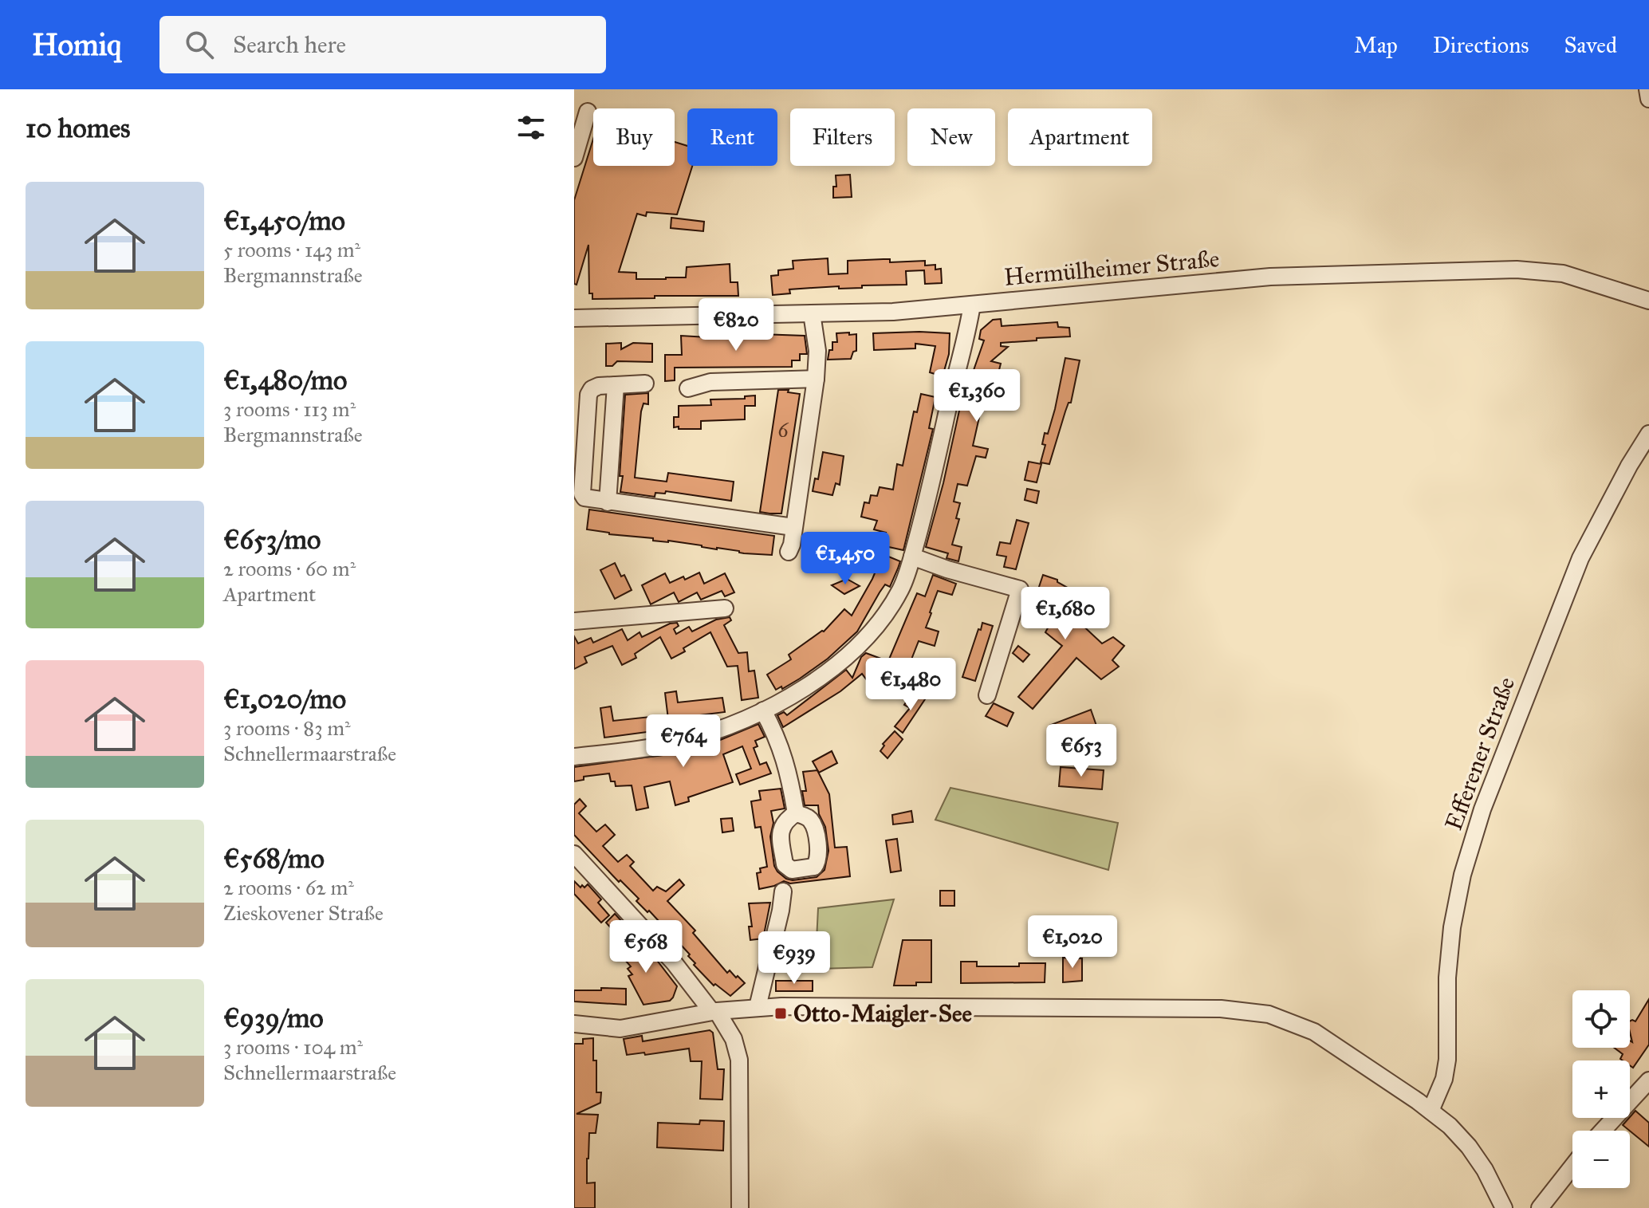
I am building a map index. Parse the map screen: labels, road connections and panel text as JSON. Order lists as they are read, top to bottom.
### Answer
{
  "streets": {
    "street": ["Hermülheimer Straße", "Efferener Straße"]
  },
  "places": {
    "transit": ["Otto-Maigler-See"]
  },
  "house_numbers": ["6"],
  "page": {
    "header": "Homiq",
    "search": "Search here",
    "nav": ["Map", "Directions", "Saved"],
    "heading": "10 homes",
    "chip": [
      "Buy",
      "Rent",
      "Filters",
      "New",
      "Apartment"
    ],
    "list": [
      {
        "name": "€1,450/mo",
        "note": "5 rooms · 143 m² · Bergmannstraße"
      },
      {
        "name": "€1,480/mo",
        "note": "3 rooms · 113 m² · Bergmannstraße"
      },
      {
        "name": "€653/mo",
        "note": "2 rooms · 60 m² · Apartment"
      },
      {
        "name": "€1,020/mo",
        "note": "3 rooms · 83 m² · Schnellermaarstraße"
      },
      {
        "name": "€568/mo",
        "note": "2 rooms · 62 m² · Zieskovener Straße"
      },
      {
        "name": "€939/mo",
        "note": "3 rooms · 104 m² · Schnellermaarstraße"
      }
    ],
    "price": [
      "€820",
      "€1,360",
      "€1,450",
      "€1,680",
      "€1,480",
      "€764",
      "€653",
      "€1,020",
      "€568",
      "€939"
    ],
    "map_buttons": ["+", "−"]
  }
}
